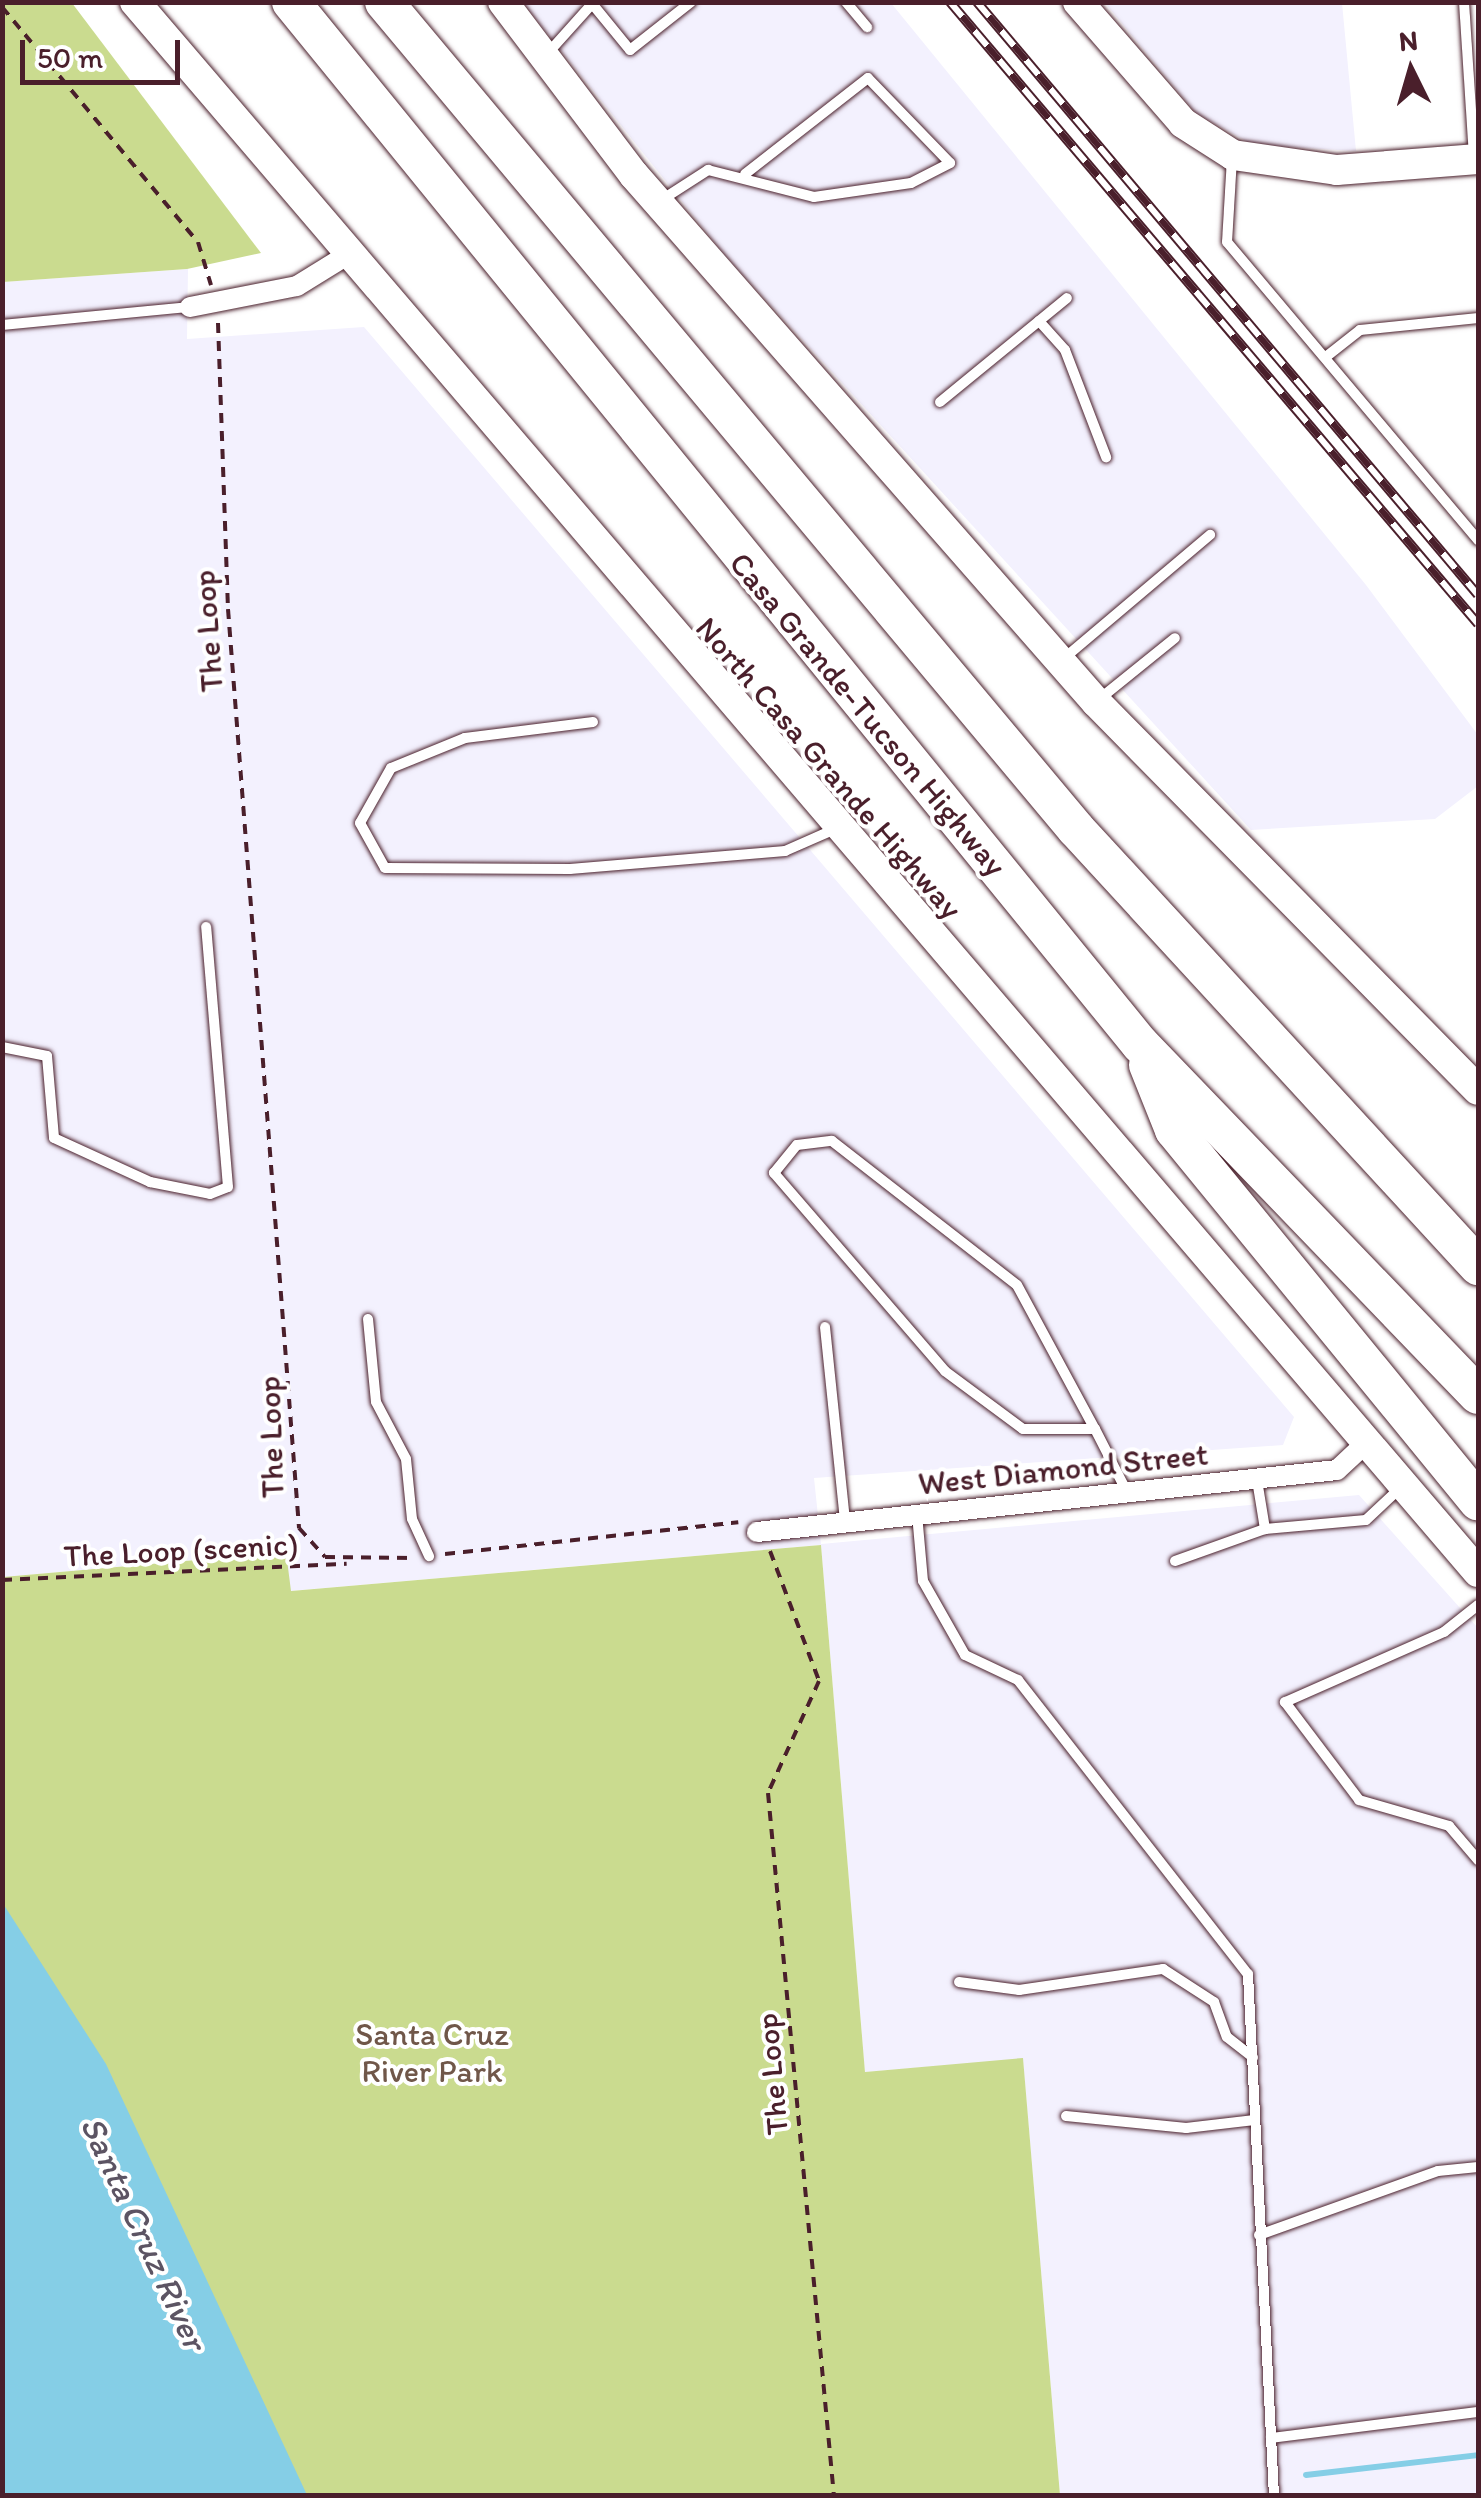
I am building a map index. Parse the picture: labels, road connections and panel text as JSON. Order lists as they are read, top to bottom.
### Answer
{
  "streets": {
    "highway": ["Casa Grande-Tucson Highway"],
    "main road": ["North Casa Grande Highway"],
    "street": ["West Diamond Street"],
    "path": ["The Loop", "The Loop (scenic)"]
  },
  "crossings": [
    ["The Loop", "West Diamond Street"],
    ["The Loop", "The Loop (scenic)"],
    ["North Casa Grande Highway", "West Diamond Street"]
  ],
  "water": ["Santa Cruz River"],
  "parks": ["Santa Cruz River Park"],
  "scale_bar": "50 m",
  "north": "top"
}
